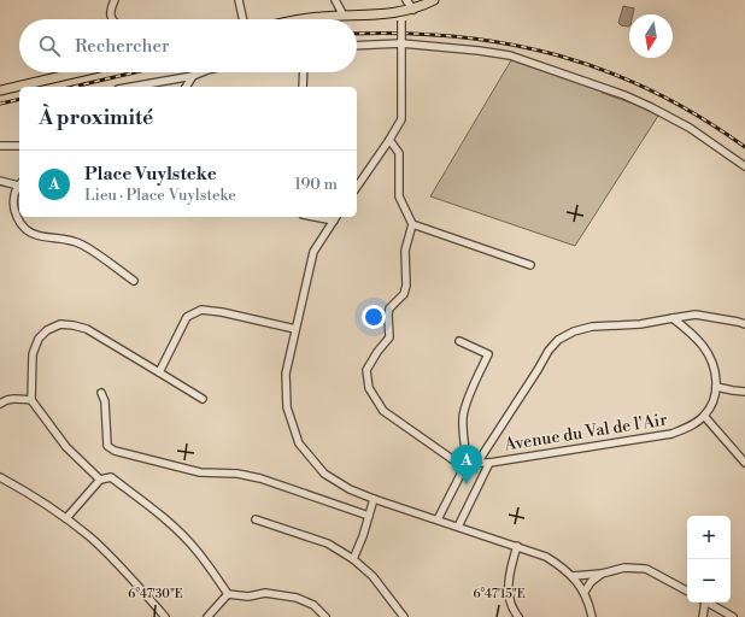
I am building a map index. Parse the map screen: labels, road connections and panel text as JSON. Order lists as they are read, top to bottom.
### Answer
{
  "streets": {
    "street": ["Avenue du Val de l'Air"]
  },
  "north": "bottom",
  "page": {
    "search": "Rechercher",
    "heading": "À proximité",
    "list": [
      {
        "mark": "A",
        "name": "Place Vuylsteke",
        "note": "Lieu · Place Vuylsteke",
        "value": "190 m"
      }
    ],
    "pins": "A",
    "map_buttons": ["+", "−"]
  },
  "coordinates": ["6°47'30\"E", "6°47'15\"E"]
}
